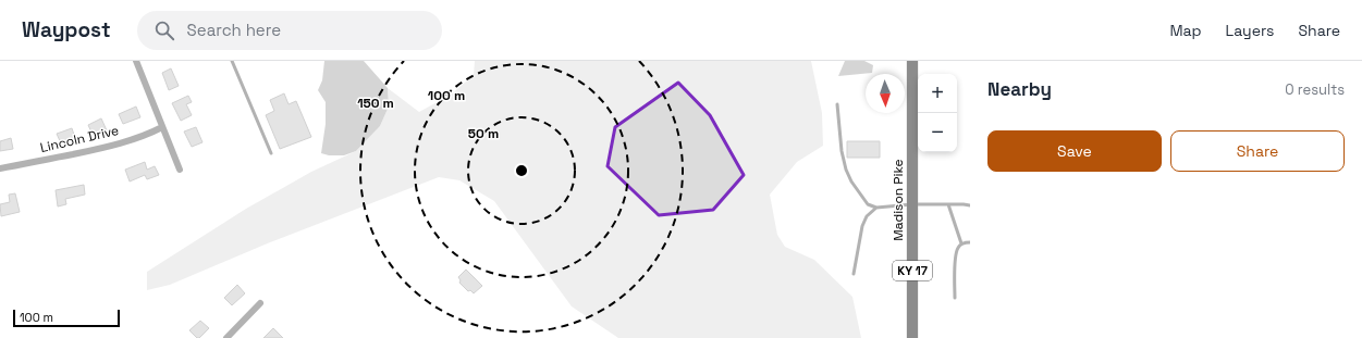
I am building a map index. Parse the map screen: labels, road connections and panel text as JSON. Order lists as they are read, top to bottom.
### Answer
{
  "streets": {
    "main road": ["Madison Pike", "KY 17"],
    "street": ["Lincoln Drive"]
  },
  "scale_bar": "100 m",
  "north": "bottom",
  "page": {
    "header": "Waypost",
    "search": "Search here",
    "nav": ["Map", "Layers", "Share"],
    "heading": ["Nearby", "0 results"],
    "map_buttons": ["+", "−"],
    "buttons": ["Save", "Share"],
    "scale": "100 m"
  },
  "rings": ["100 m", "150 m", "50 m"]
}
